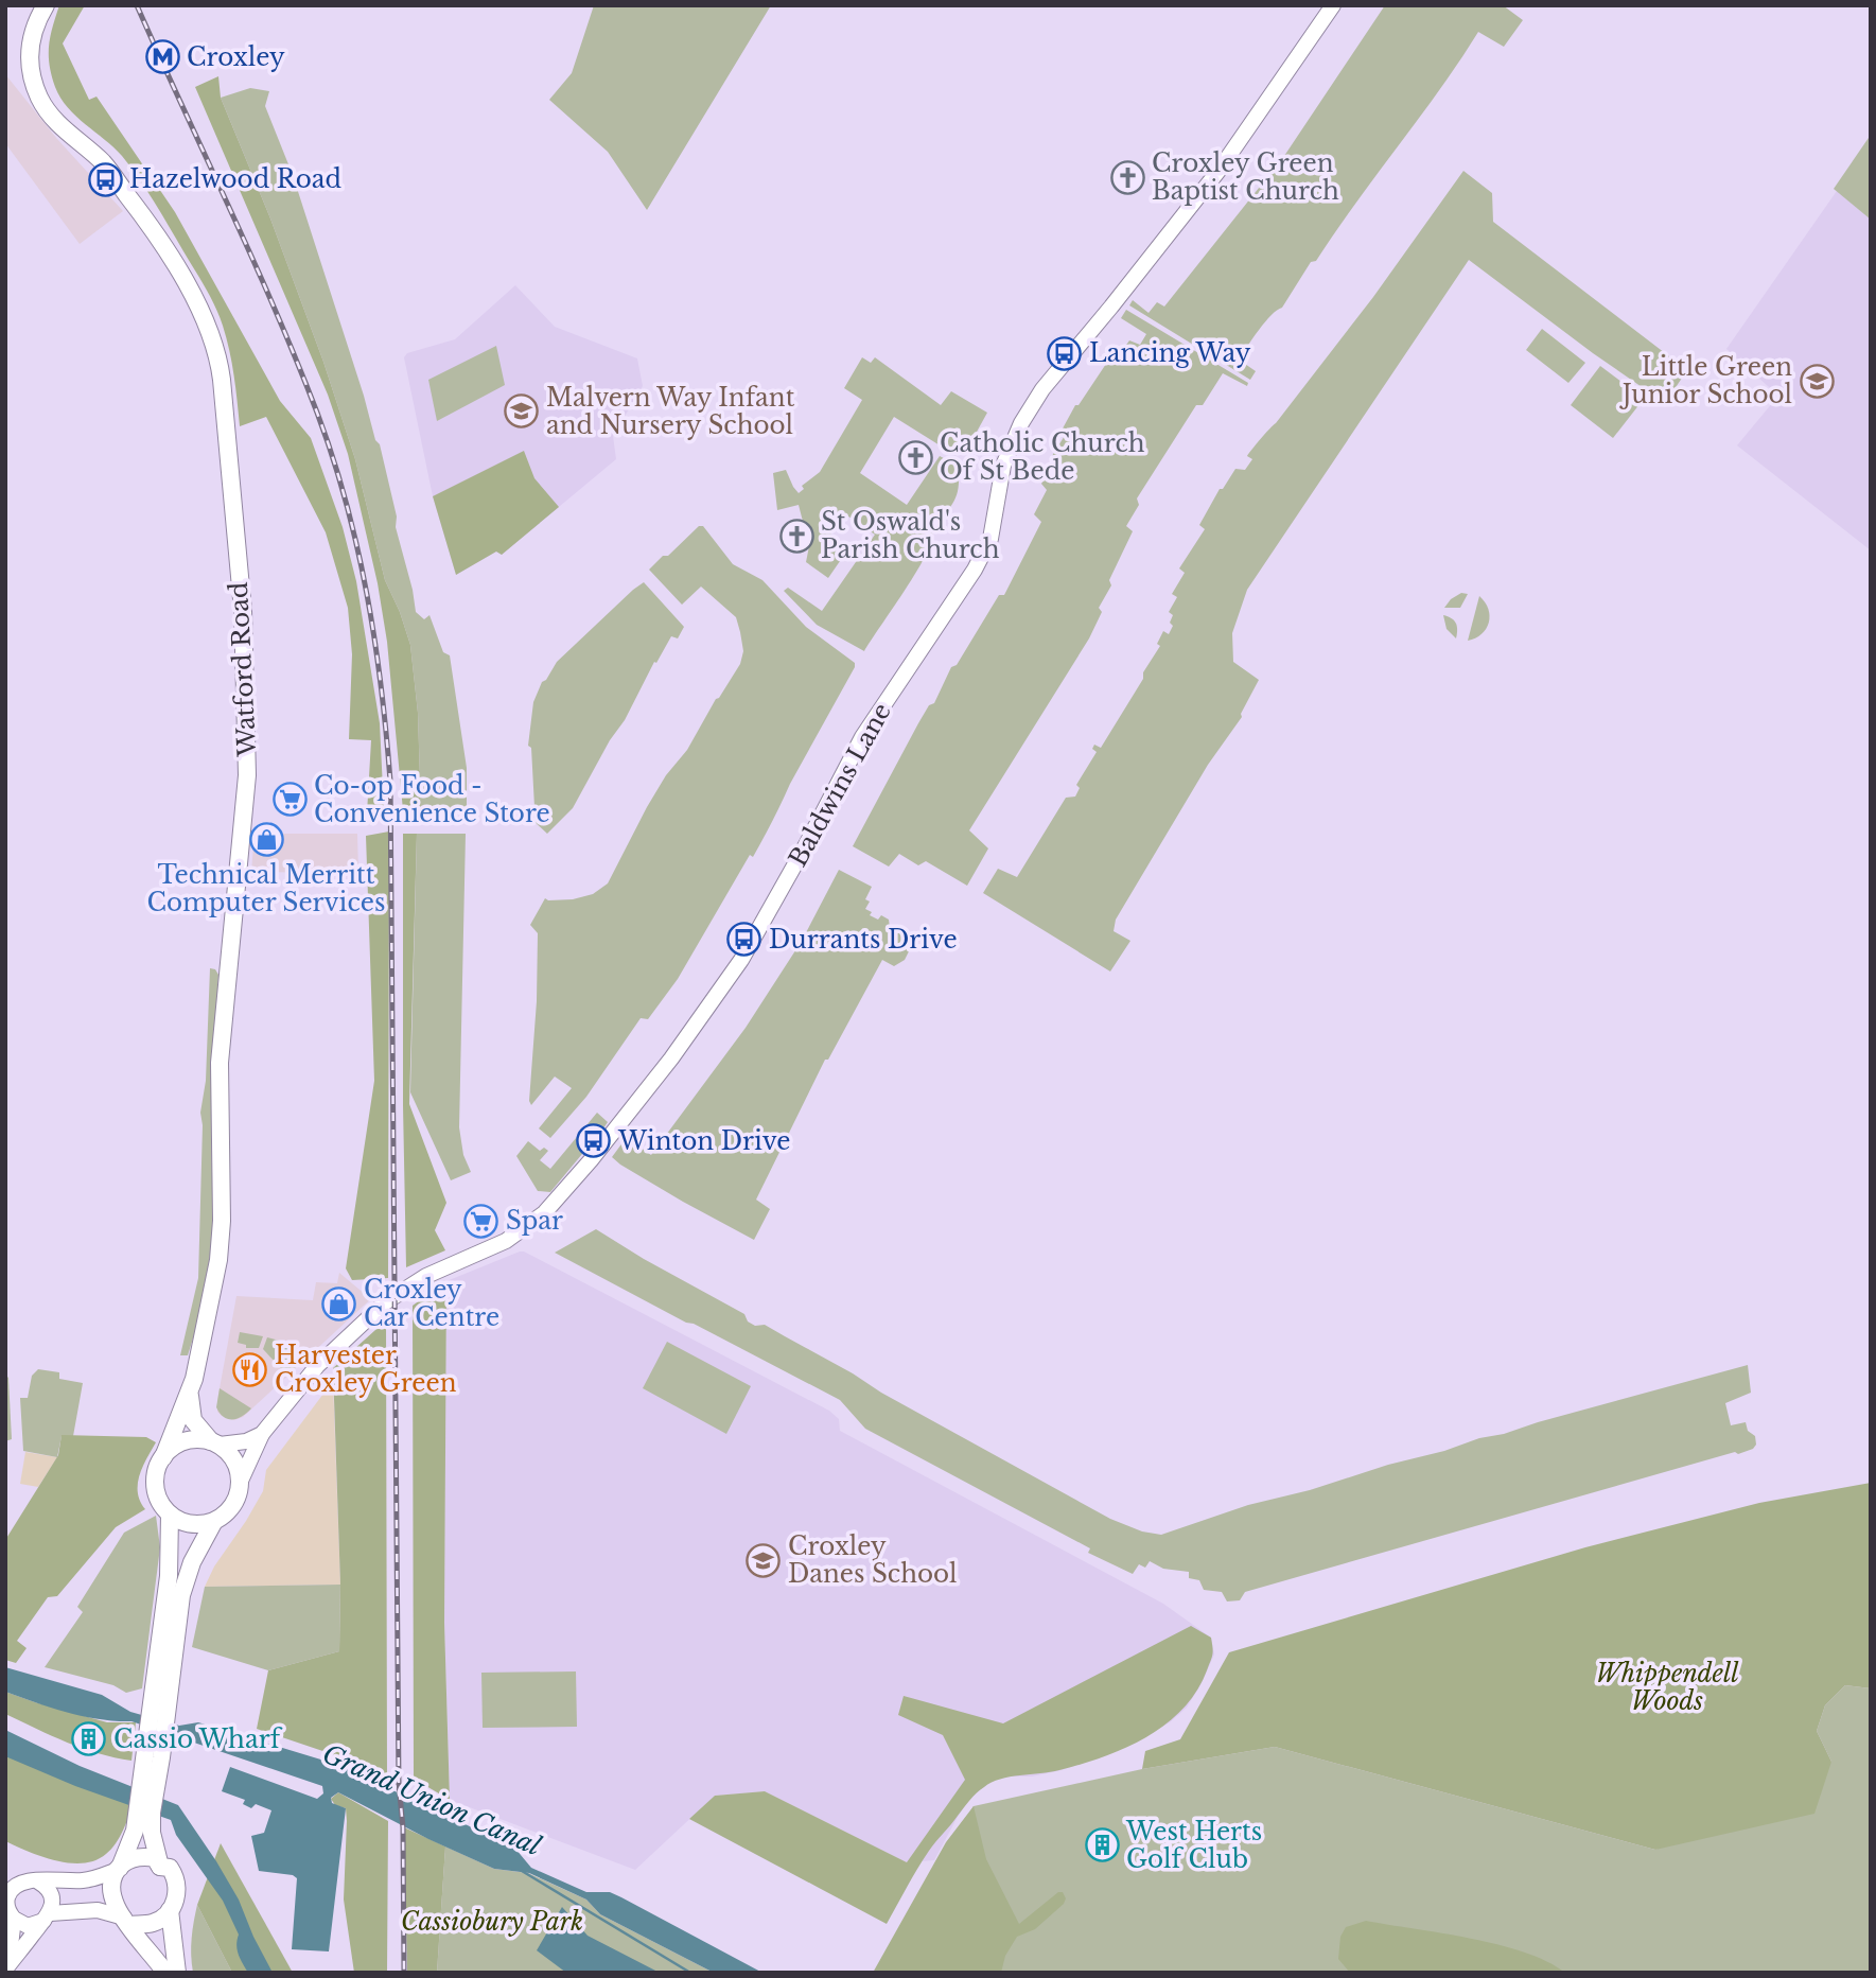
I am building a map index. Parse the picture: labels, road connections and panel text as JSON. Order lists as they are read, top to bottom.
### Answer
{
  "streets": {
    "main road": ["Watford Road"],
    "street": ["Baldwins Lane"]
  },
  "crossings": [
    ["Watford Road", "Baldwins Lane"]
  ],
  "water": ["Grand Union Canal"],
  "parks": ["Whippendell Woods", "Cassiobury Park"],
  "places": {
    "metro station": ["Croxley"],
    "church": ["Croxley Green Baptist Church", "Catholic Church Of St Bede", "St Oswald's Parish Church"],
    "bus stop": [
      "Hazelwood Road",
      "Lancing Way",
      "Durrants Drive",
      "Winton Drive"
    ],
    "school or university": ["Little Green Junior School", "Malvern Way Infant and Nursery School", "Croxley Danes School"],
    "supermarket": ["Co-op Food - Convenience Store", "Spar"],
    "shop": ["Technical Merritt Computer Services", "Croxley Car Centre"],
    "restaurant": ["Harvester Croxley Green"],
    "building": ["Cassio Wharf", "West Herts Golf Club"]
  }
}
